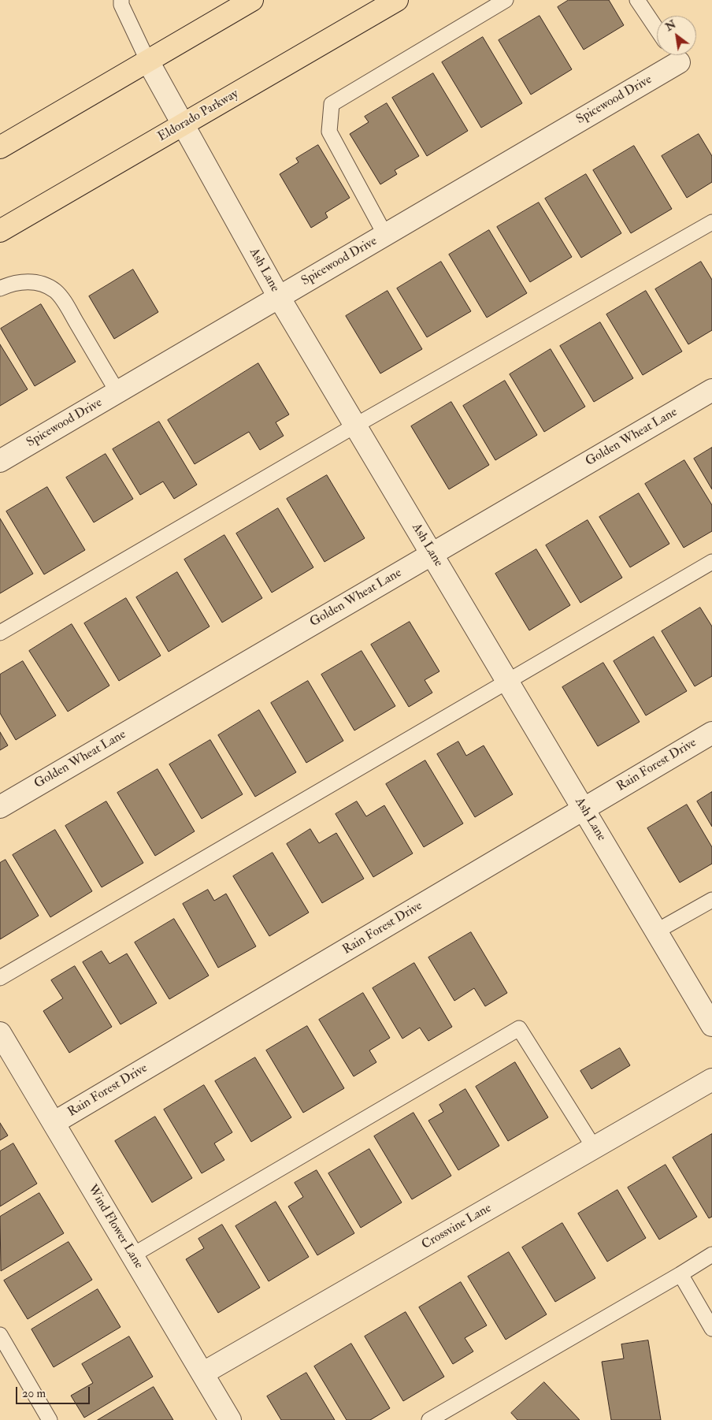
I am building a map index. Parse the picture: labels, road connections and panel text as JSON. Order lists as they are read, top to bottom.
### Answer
{
  "streets": {
    "main road": ["Eldorado Parkway"],
    "street": [
      "Spicewood Drive",
      "Ash Lane",
      "Golden Wheat Lane",
      "Rain Forest Drive",
      "Wind Flower Lane",
      "Crossvine Lane"
    ]
  },
  "crossings": [
    ["Spicewood Drive", "Ash Lane"],
    ["Eldorado Parkway", "Ash Lane"],
    ["Ash Lane", "Golden Wheat Lane"],
    ["Ash Lane", "Rain Forest Drive"],
    ["Rain Forest Drive", "Wind Flower Lane"],
    ["Wind Flower Lane", "Crossvine Lane"]
  ],
  "scale_bar": "20 m",
  "north": "top left"
}
